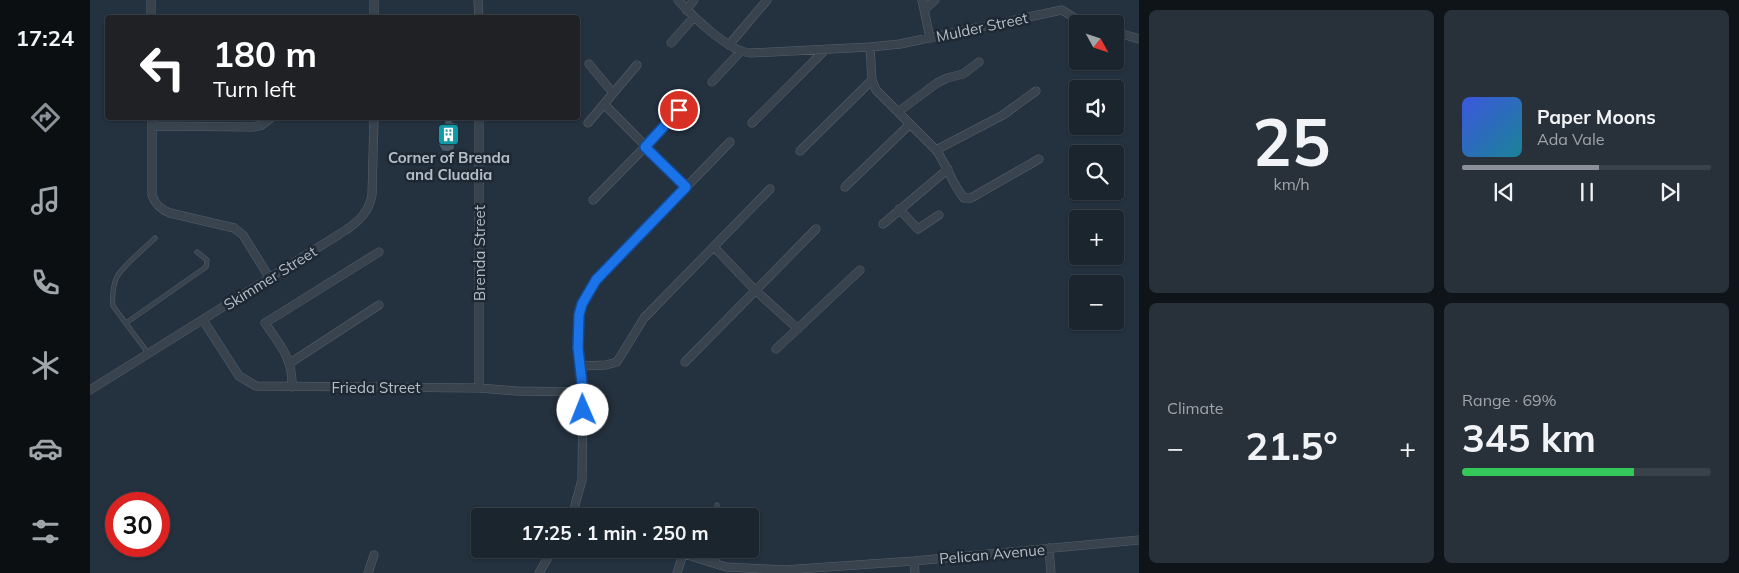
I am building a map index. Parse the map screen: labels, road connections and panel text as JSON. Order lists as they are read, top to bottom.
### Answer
{
  "streets": {
    "street": [
      "Mulder Street",
      "Brenda Street",
      "Skimmer Street",
      "Frieda Street",
      "Pelican Avenue"
    ]
  },
  "crossings": [
    ["Brenda Street", "Frieda Street"],
    ["Skimmer Street", "Frieda Street"]
  ],
  "places": {
    "building": ["Corner of Brenda and Cluadia"]
  },
  "north": "bottom right",
  "page": {
    "tabs": "17:24",
    "tile": [
      ["25", "km/h"],
      "Climate",
      ["Range · 69%", "345 km"]
    ],
    "map_buttons": ["+", "−"],
    "turn": ["180 m", "Turn left"],
    "song": ["Paper Moons", "Ada Vale"],
    "heat": ["−", "21.5°", "+"],
    "limit": "30",
    "trip": "17:25 · 1 min · 250 m"
  }
}
